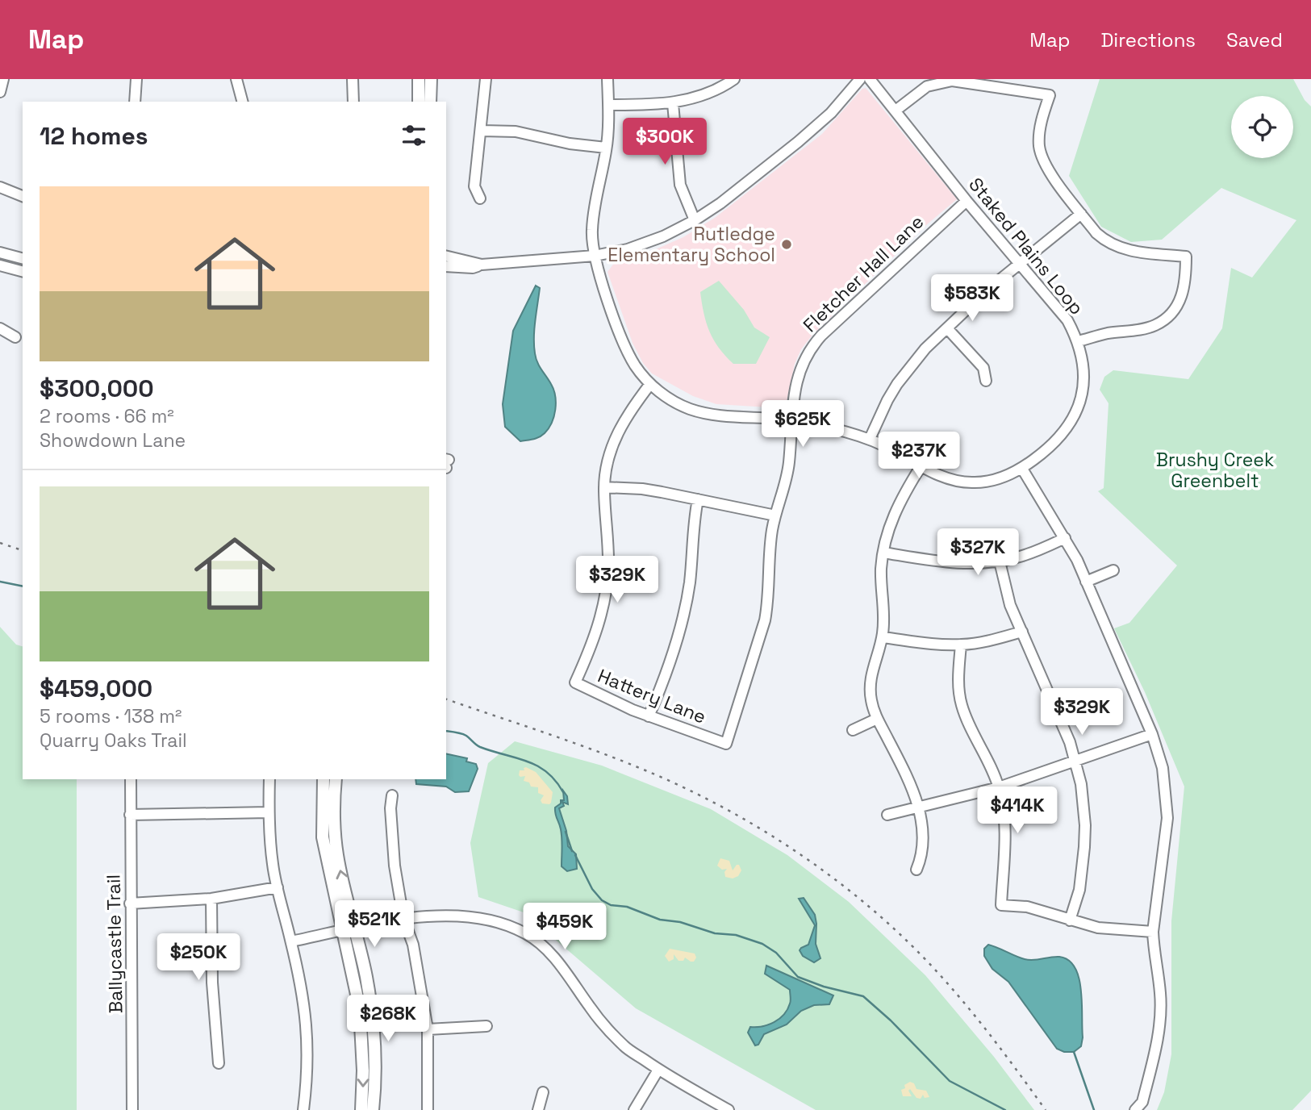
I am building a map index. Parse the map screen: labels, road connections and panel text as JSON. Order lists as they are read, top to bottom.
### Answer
{
  "streets": {
    "street": [
      "Staked Plains Loop",
      "Fletcher Hall Lane",
      "Hattery Lane",
      "Ballycastle Trail"
    ]
  },
  "crossings": [
    ["Staked Plains Loop", "Fletcher Hall Lane"],
    ["Staked Plains Loop", "Hattery Lane"],
    ["Fletcher Hall Lane", "Hattery Lane"]
  ],
  "parks": ["Brushy Creek Greenbelt"],
  "places": ["Rutledge Elementary School"],
  "page": {
    "header": "Map",
    "nav": ["Map", "Directions", "Saved"],
    "heading": "12 homes",
    "price": [
      "$300K",
      "$583K",
      "$625K",
      "$237K",
      "$327K",
      "$329K",
      "$329K",
      "$414K",
      "$521K",
      "$459K",
      "$250K",
      "$268K"
    ],
    "list": [
      {
        "name": "$300,000",
        "note": "2 rooms · 66 m² · Showdown Lane"
      },
      {
        "name": "$459,000",
        "note": "5 rooms · 138 m² · Quarry Oaks Trail"
      }
    ]
  }
}
